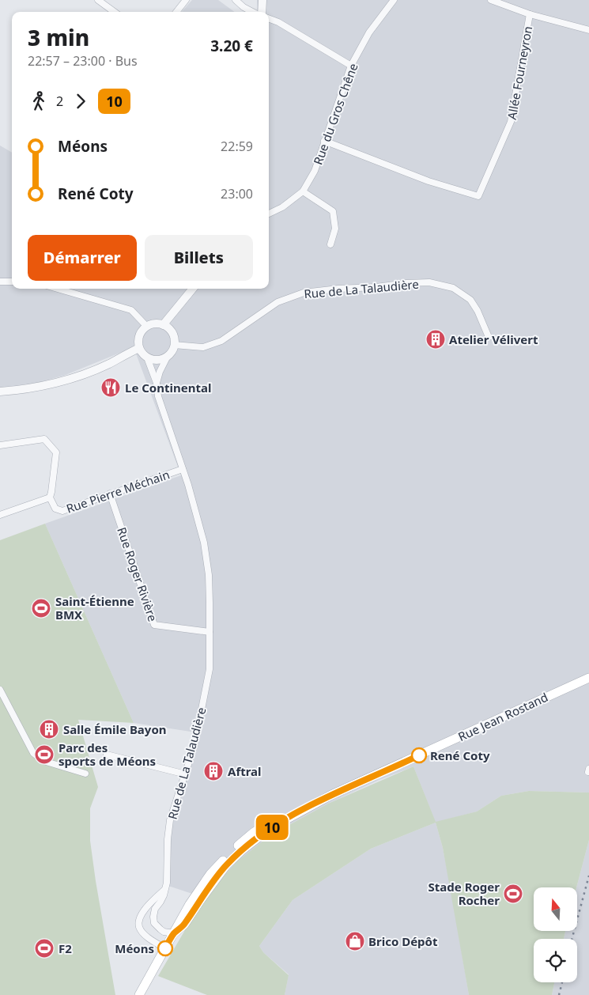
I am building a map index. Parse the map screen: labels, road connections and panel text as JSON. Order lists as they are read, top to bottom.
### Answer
{
  "streets": {
    "main road": ["Rue Jean Rostand"],
    "street": [
      "Allée Fourneyron",
      "Rue du Gros Chêne",
      "Rue de La Talaudière",
      "Rue Pierre Méchain",
      "Rue Roger Rivière"
    ]
  },
  "crossings": [
    ["Allée Fourneyron", "Rue du Gros Chêne"],
    ["Rue de La Talaudière", "Rue Pierre Méchain"],
    ["Rue de La Talaudière", "Rue Roger Rivière"],
    ["Rue de La Talaudière", "Rue Jean Rostand"],
    ["Rue Pierre Méchain", "Rue Roger Rivière"]
  ],
  "places": {
    "building": ["Atelier Vélivert", "Salle Émile Bayon", "Aftral"],
    "restaurant": ["Le Continental"],
    "sports": [
      "Saint-Étienne BMX",
      "Parc des sports de Méons",
      "Stade Roger Rocher",
      "F2"
    ],
    "other": ["René Coty", "Méons"],
    "shop": ["Brico Dépôt"]
  },
  "lines": ["bus line 10"],
  "north": "top",
  "page": {
    "on_map": "10",
    "heading": ["3 min", "22:57 – 23:00 · Bus", "3.20 €"],
    "legs": ["2", "10"],
    "list": [
      {
        "name": "Méons",
        "value": "22:59"
      },
      {
        "name": "René Coty",
        "value": "23:00"
      }
    ],
    "buttons": ["Démarrer", "Billets"]
  }
}
